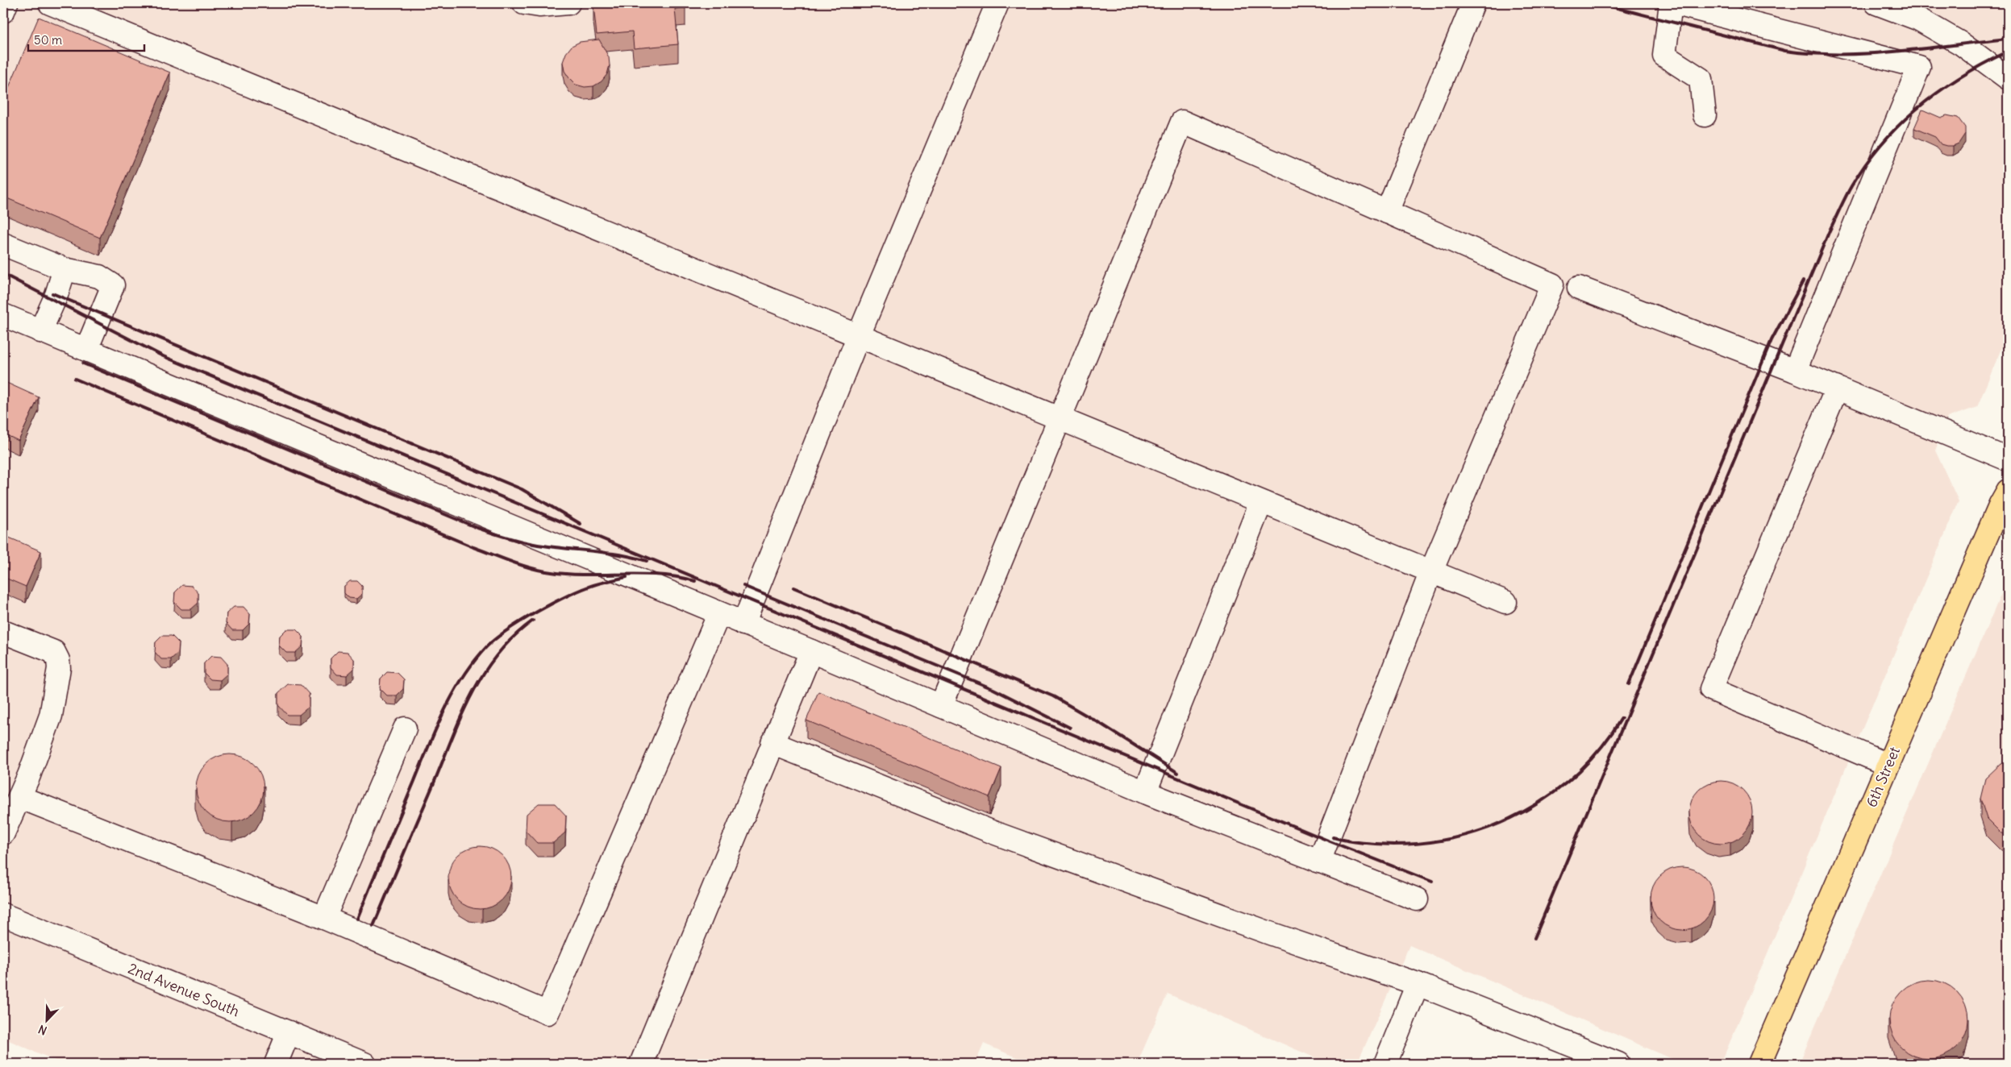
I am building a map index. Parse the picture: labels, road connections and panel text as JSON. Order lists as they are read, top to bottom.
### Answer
{
  "streets": {
    "main road": ["6th Street"],
    "street": ["2nd Avenue South"]
  },
  "scale_bar": "50 m",
  "north": "bottom left"
}
